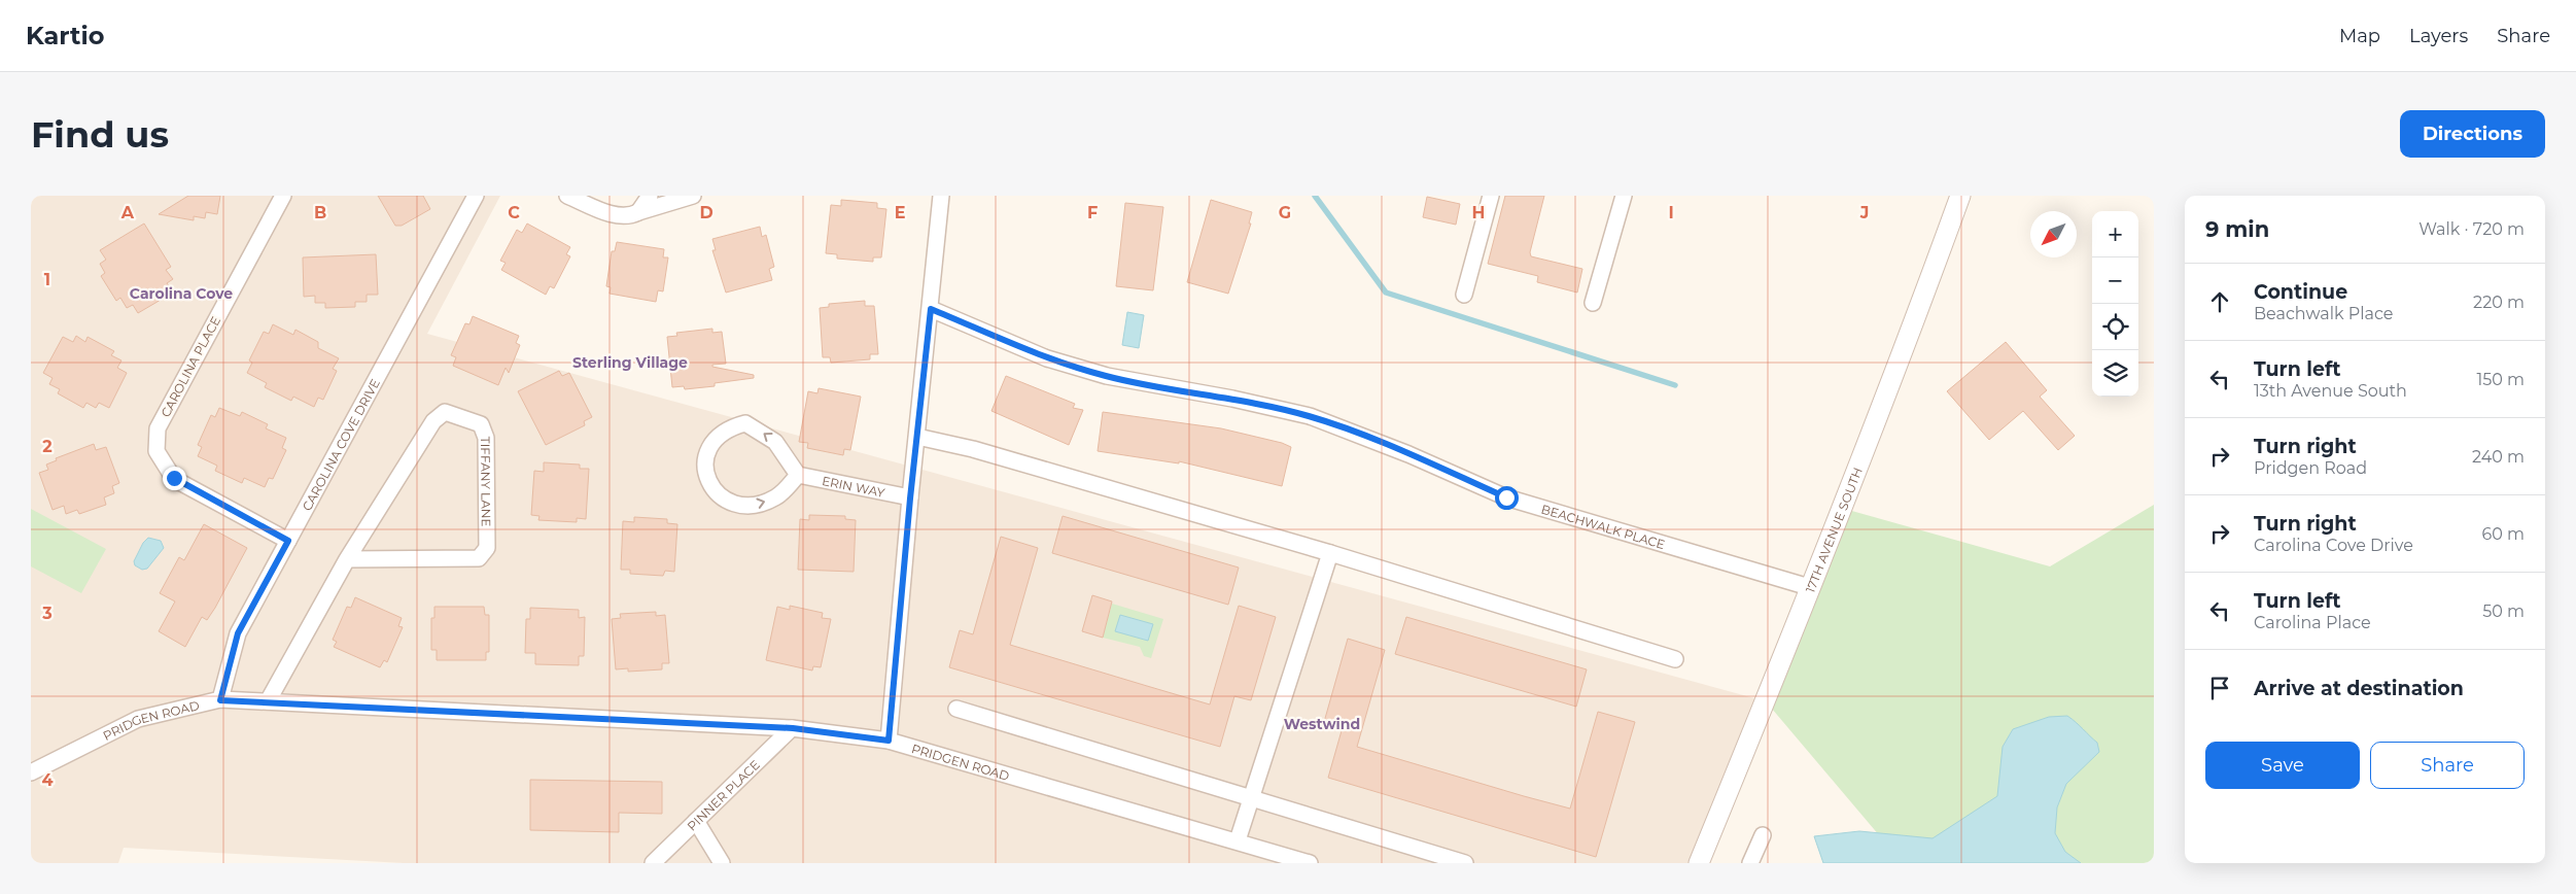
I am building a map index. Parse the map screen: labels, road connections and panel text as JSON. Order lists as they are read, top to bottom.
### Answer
{
  "streets": {
    "street": [
      "CAROLINA PLACE",
      "CAROLINA COVE DRIVE",
      "TIFFANY LANE",
      "ERIN WAY",
      "BEACHWALK PLACE",
      "17TH AVENUE SOUTH",
      "PRIDGEN ROAD",
      "PINNER PLACE"
    ]
  },
  "crossings": [
    ["CAROLINA PLACE", "CAROLINA COVE DRIVE"],
    ["CAROLINA COVE DRIVE", "PRIDGEN ROAD"],
    ["TIFFANY LANE", "PRIDGEN ROAD"],
    ["BEACHWALK PLACE", "17TH AVENUE SOUTH"],
    ["PRIDGEN ROAD", "PINNER PLACE"]
  ],
  "districts": ["Carolina Cove", "Sterling Village", "Westwind"],
  "north": "bottom left",
  "page": {
    "header": "Kartio",
    "nav": ["Map", "Layers", "Share"],
    "buttons": [
      "Directions",
      ["Save", "Share"]
    ],
    "title": "Find us",
    "heading": ["9 min", "Walk · 720 m"],
    "map_buttons": ["+", "−"],
    "list": [
      ["Continue", "Beachwalk Place", "220 m"],
      ["Turn left", "13th Avenue South", "150 m"],
      ["Turn right", "Pridgen Road", "240 m"],
      ["Turn right", "Carolina Cove Drive", "60 m"],
      ["Turn left", "Carolina Place", "50 m"],
      "Arrive at destination"
    ]
  },
  "grid": {
    "columns": [
      "A",
      "B",
      "C",
      "D",
      "E",
      "F",
      "G",
      "H",
      "I",
      "J"
    ],
    "rows": [
      "1",
      "2",
      "3",
      "4"
    ]
  }
}
